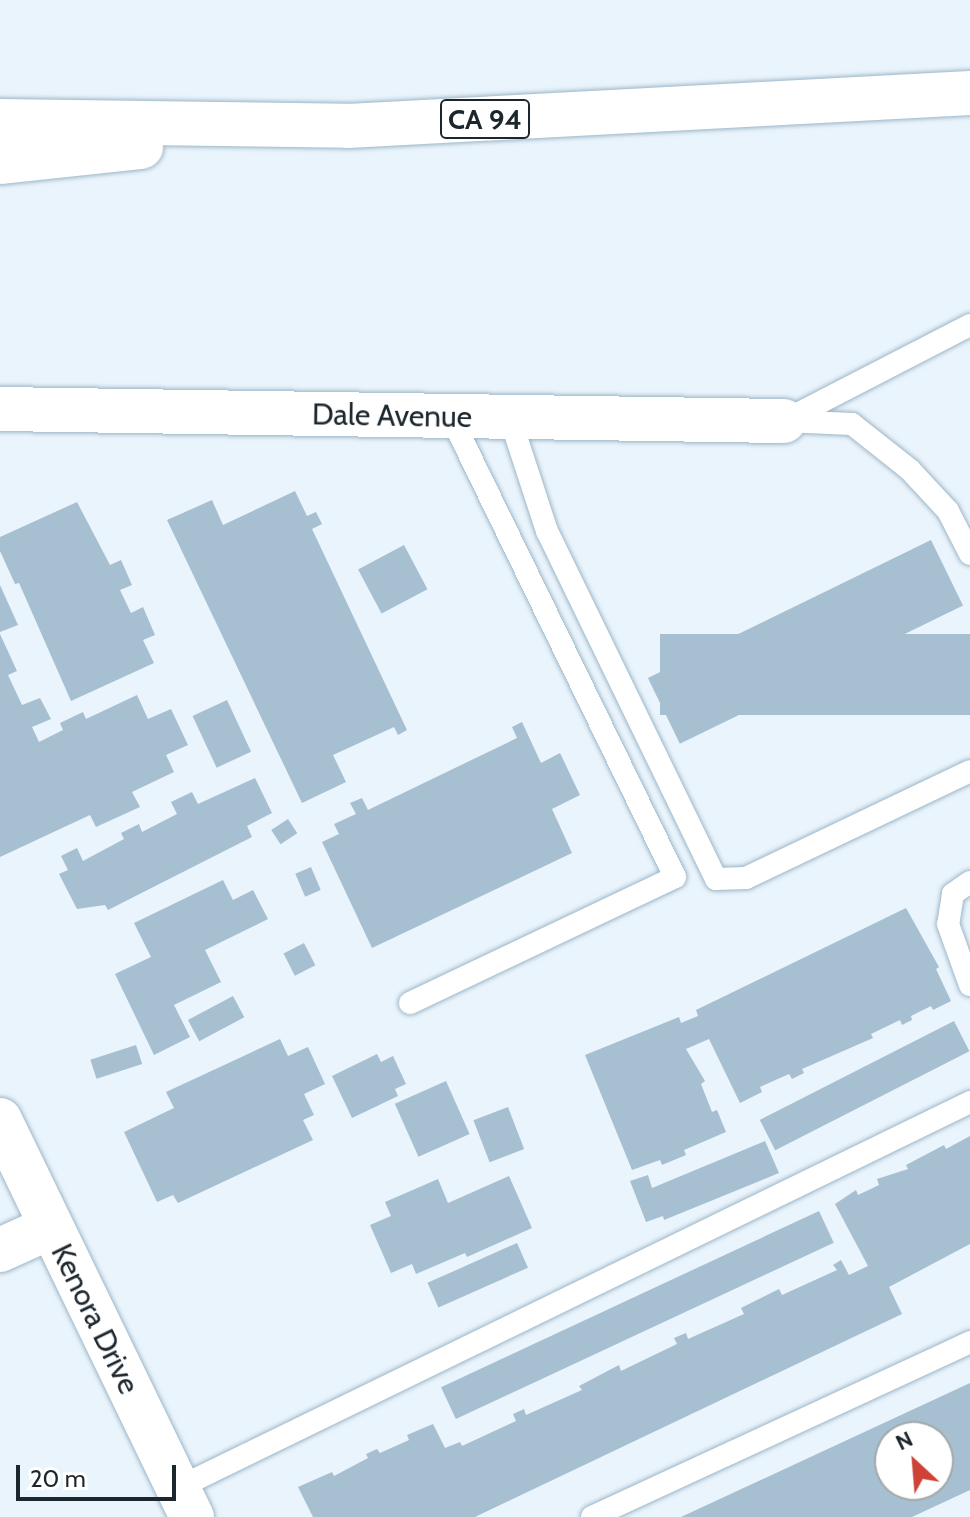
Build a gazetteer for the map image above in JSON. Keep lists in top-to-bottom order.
{
  "streets": {
    "main road": ["CA 94", "Dale Avenue", "Kenora Drive"]
  },
  "scale_bar": "20 m",
  "north": "top left"
}
